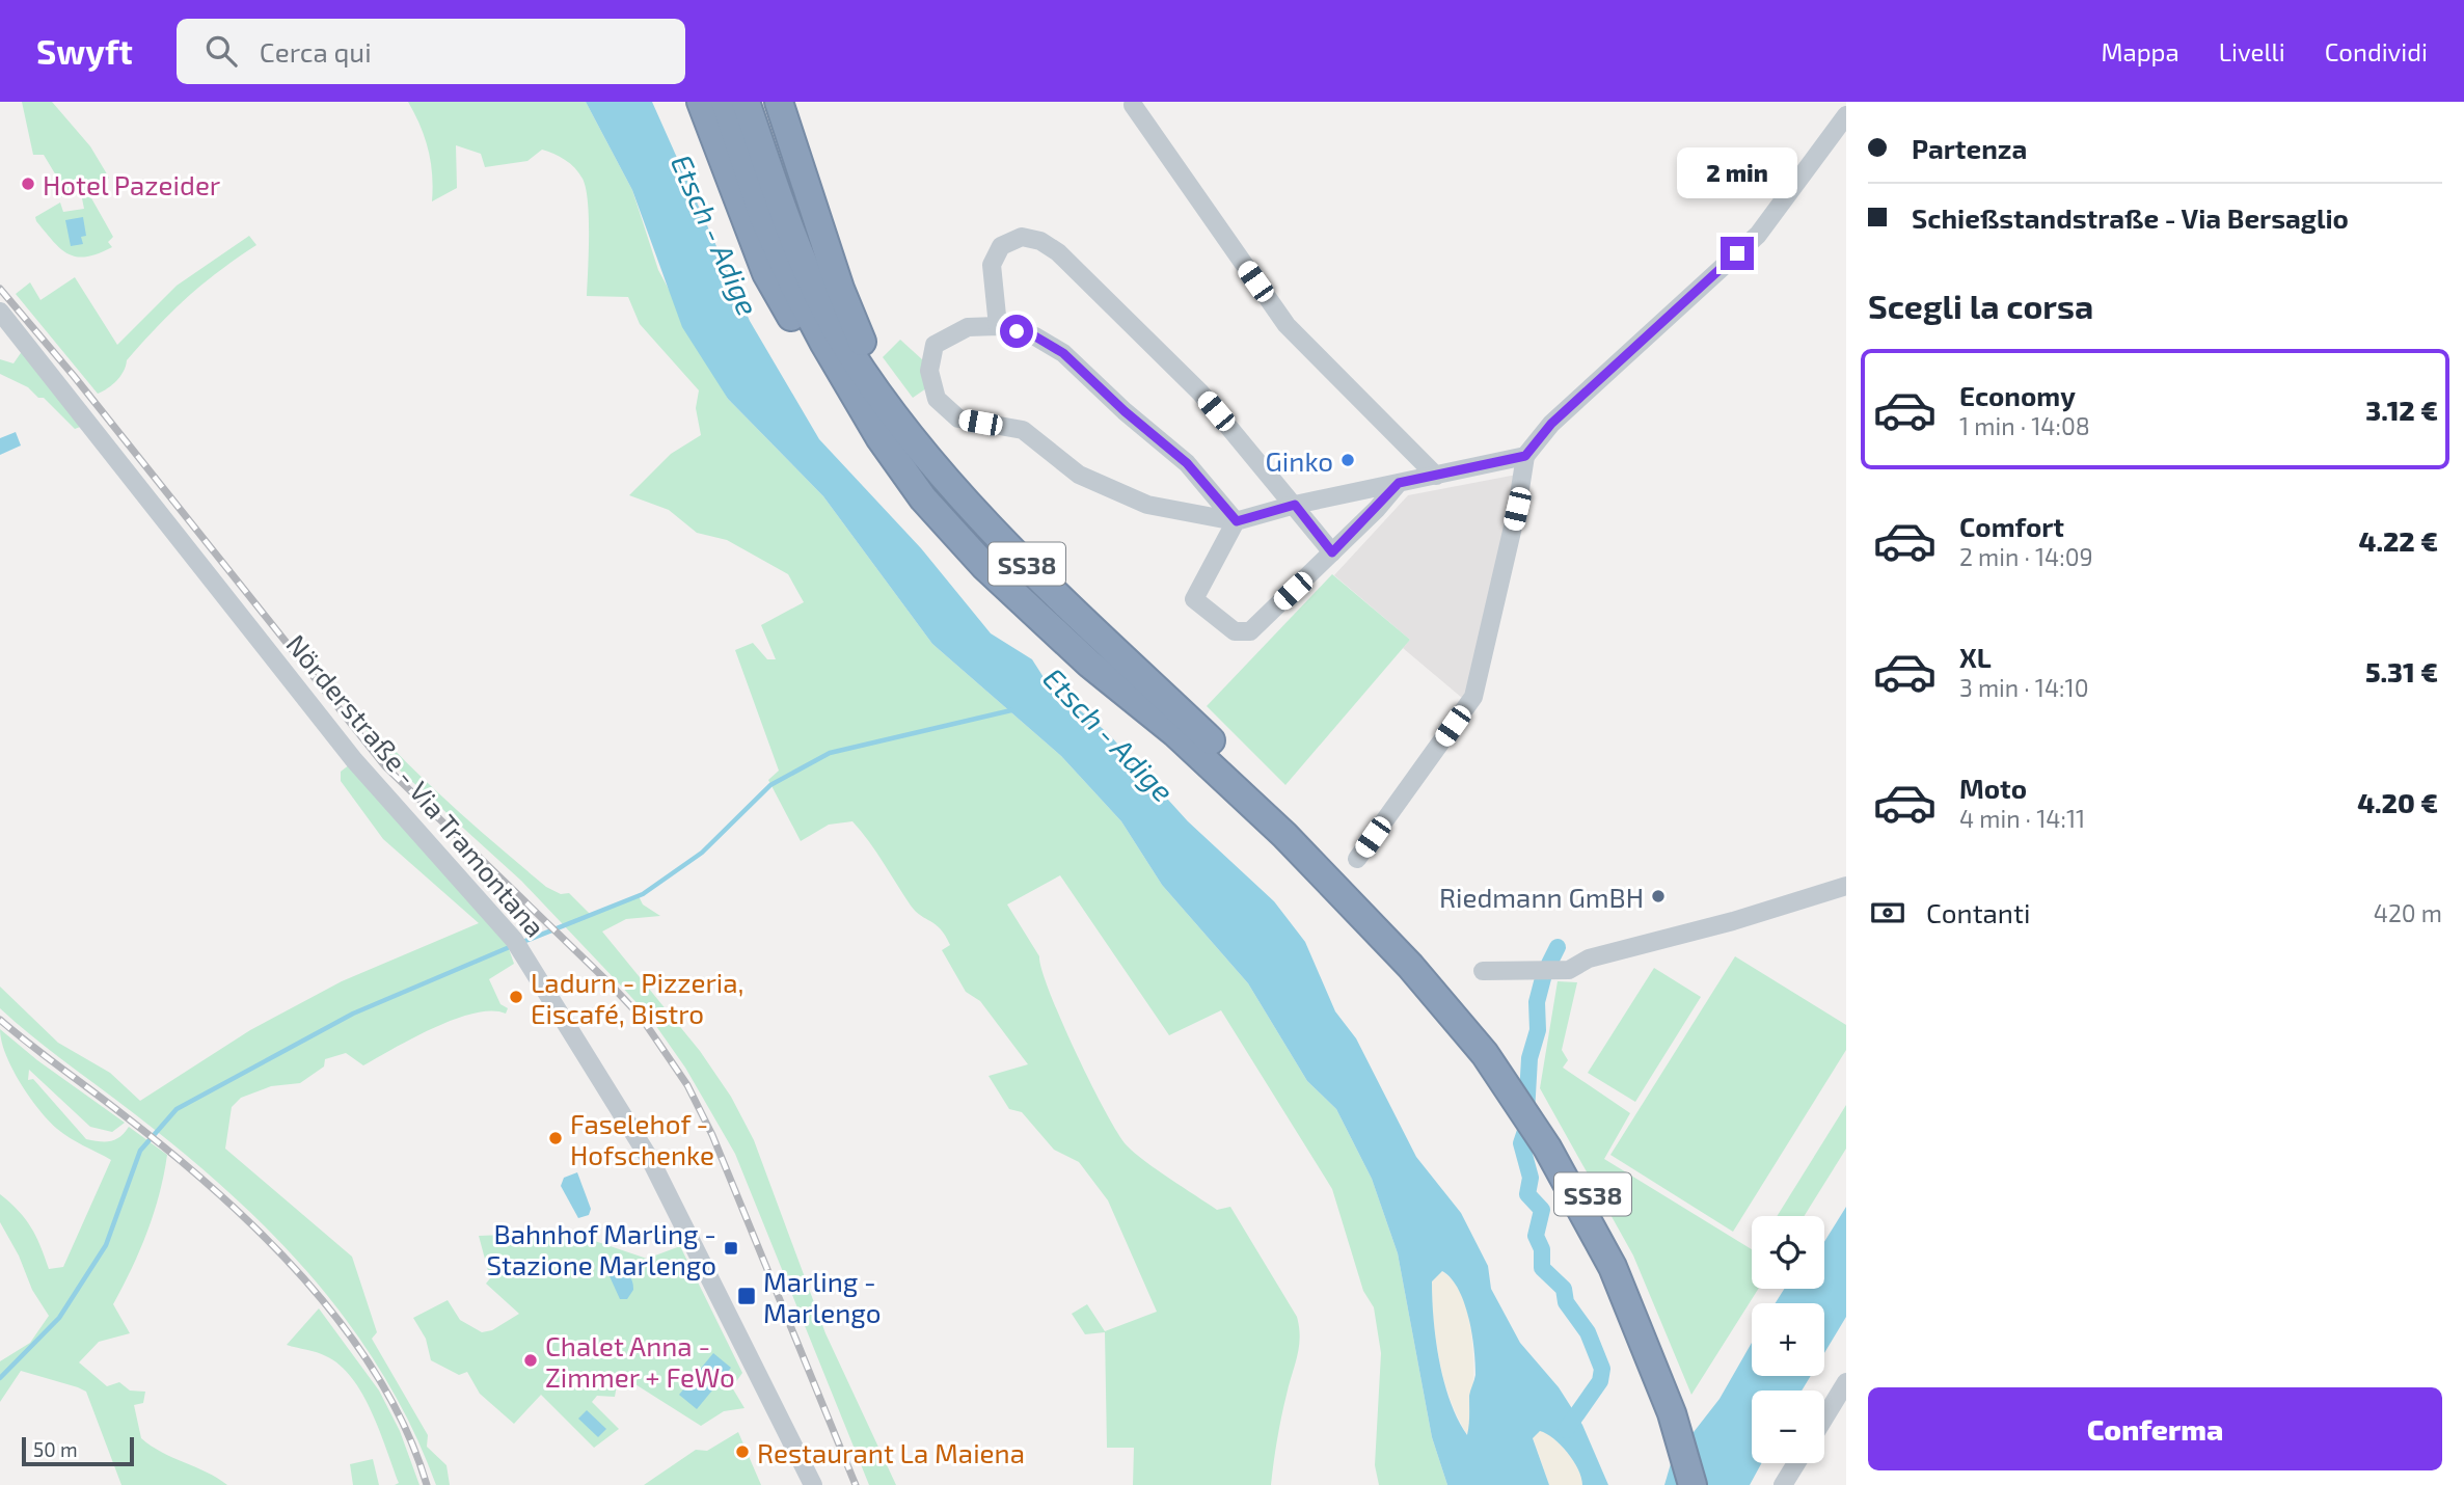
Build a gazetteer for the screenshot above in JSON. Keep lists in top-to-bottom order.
{
  "streets": {
    "highway": ["SS38"],
    "street": ["Nörderstraße - Via Tramontana"]
  },
  "water": ["Etsch - Adige"],
  "places": {
    "other": [
      "Hotel Pazeider",
      "Ginko",
      "Riedmann GmBH",
      "Ladurn - Pizzeria, Eiscafé, Bistro",
      "Faselehof - Hofschenke",
      "Chalet Anna - Zimmer + FeWo",
      "Restaurant La Maiena"
    ],
    "transit": ["Bahnhof Marling - Stazione Marlengo", "Marling - Marlengo"]
  },
  "scale_bar": "50 m",
  "page": {
    "header": "Swyft",
    "search": "Cerca qui",
    "nav": ["Mappa", "Livelli", "Condividi"],
    "banner": ["Partenza", "Schießstandstraße - Via Bersaglio"],
    "bubble": "2 min",
    "heading": "Scegli la corsa",
    "list": [
      {
        "name": "Economy",
        "note": "1 min · 14:08",
        "value": "3.12 €"
      },
      {
        "name": "Comfort",
        "note": "2 min · 14:09",
        "value": "4.22 €"
      },
      {
        "name": "XL",
        "note": "3 min · 14:10",
        "value": "5.31 €"
      },
      {
        "name": "Moto",
        "note": "4 min · 14:11",
        "value": "4.20 €"
      }
    ],
    "pay": ["Contanti", "420 m"],
    "map_buttons": ["+", "−"],
    "buttons": "Conferma",
    "scale": "50 m"
  }
}
